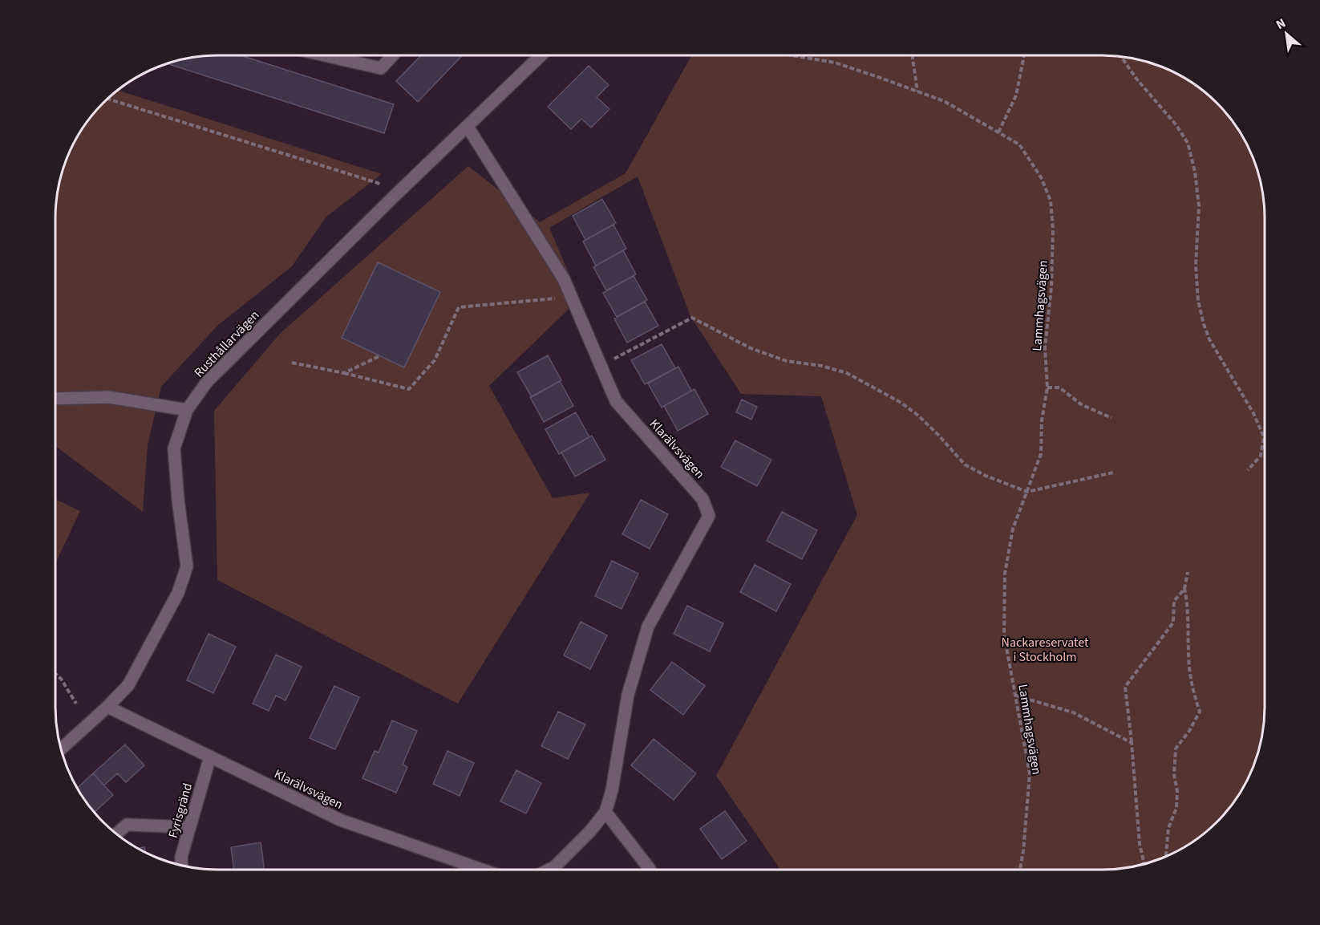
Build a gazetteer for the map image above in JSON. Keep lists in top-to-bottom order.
{
  "streets": {
    "street": ["Rusthållarvägen", "Klarälvsvägen", "Fyrisgränd"],
    "path": ["Lammhagsvägen"]
  },
  "crossings": [
    ["Rusthållarvägen", "Klarälvsvägen"],
    ["Klarälvsvägen", "Fyrisgränd"]
  ],
  "parks": ["Nackareservatet i Stockholm"],
  "north": "top left"
}
